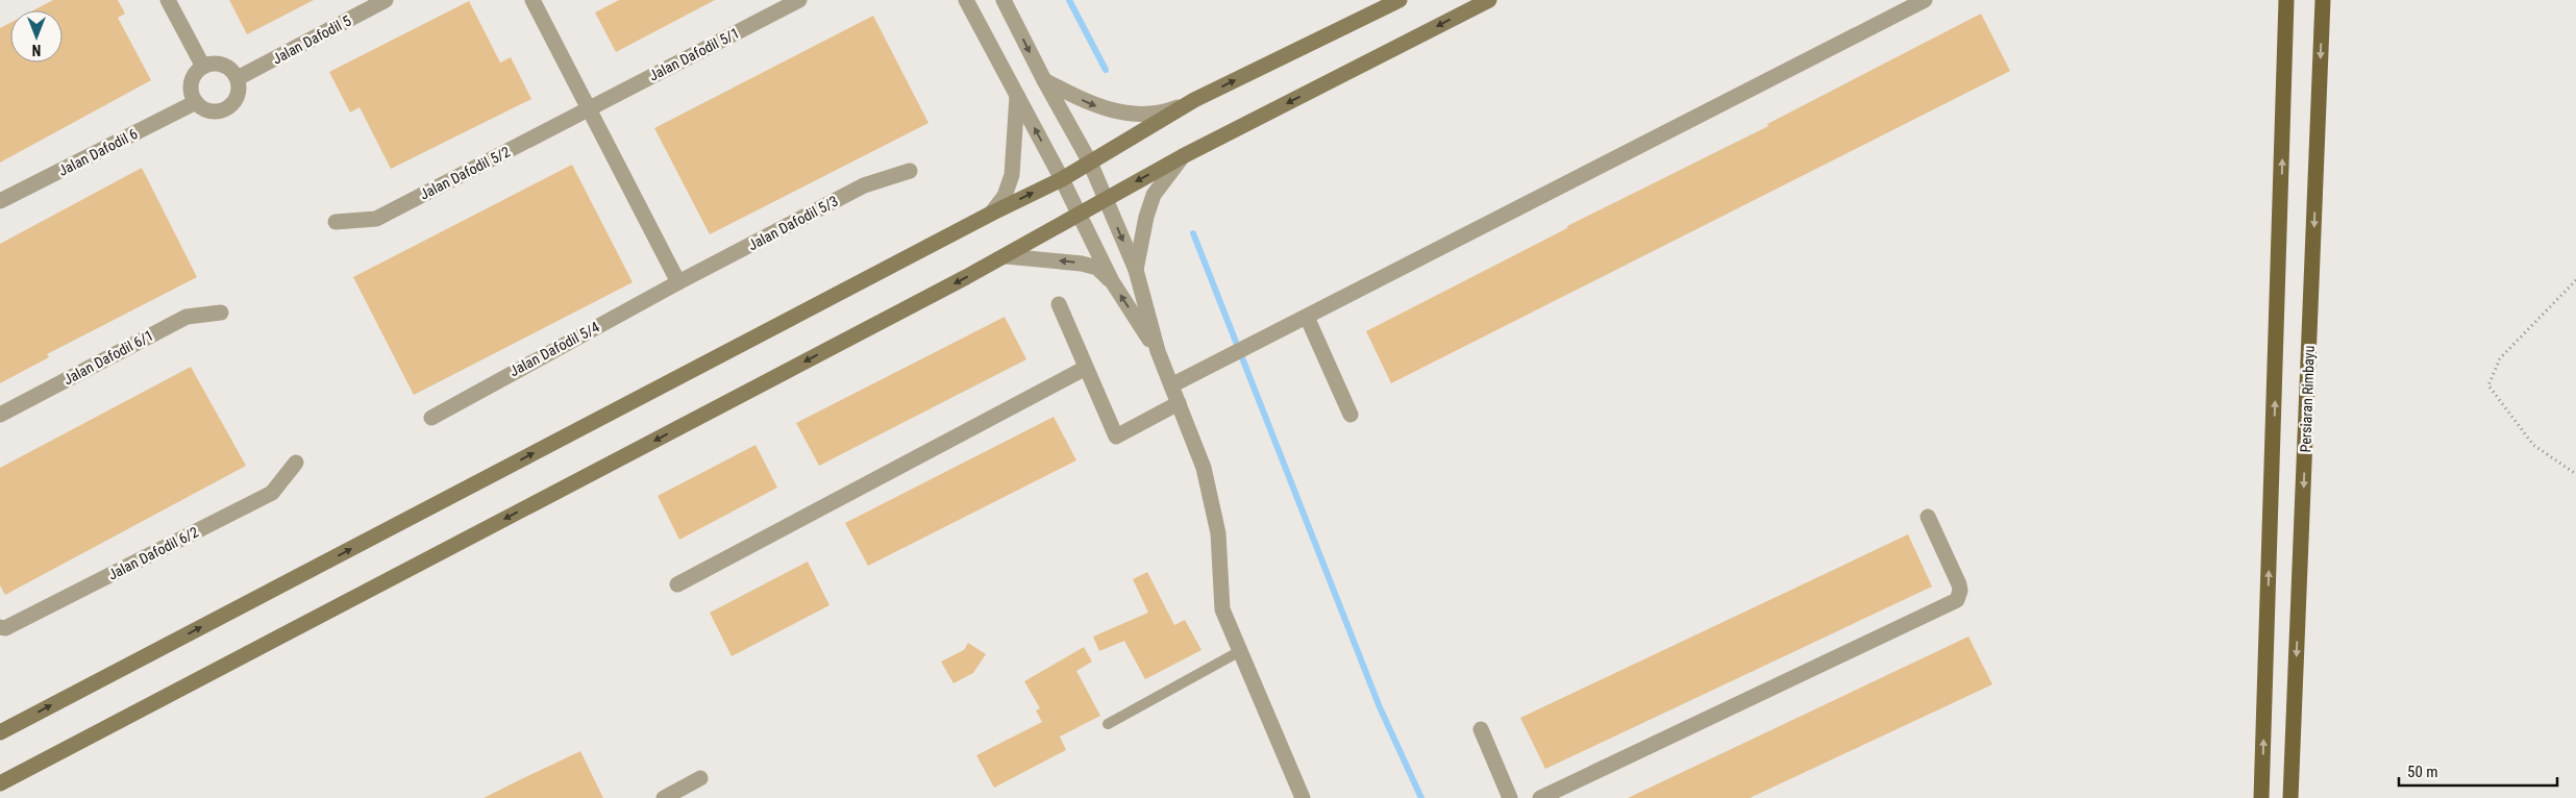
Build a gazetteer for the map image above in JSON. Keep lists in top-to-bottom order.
{
  "streets": {
    "main road": ["Persiaran Rimbayu"],
    "street": [
      "Jalan Dafodil 5",
      "Jalan Dafodil 5/1",
      "Jalan Dafodil 6",
      "Jalan Dafodil 5/2",
      "Jalan Dafodil 5/3",
      "Jalan Dafodil 5/4",
      "Jalan Dafodil 6/1",
      "Jalan Dafodil 6/2"
    ]
  },
  "crossings": [
    ["Jalan Dafodil 5", "Jalan Dafodil 6"],
    ["Jalan Dafodil 5/1", "Jalan Dafodil 5/2"],
    ["Jalan Dafodil 5/3", "Jalan Dafodil 5/4"]
  ],
  "scale_bar": "50 m",
  "north": "bottom"
}
